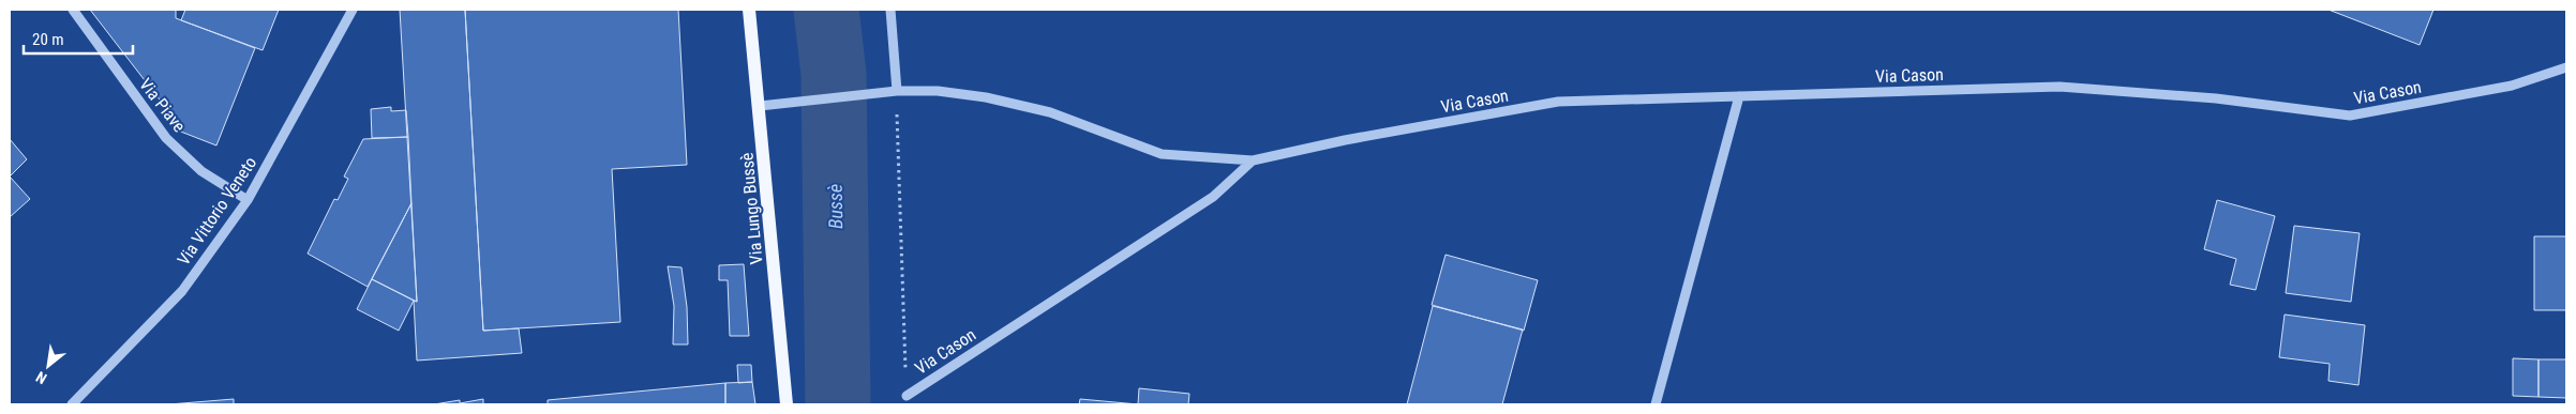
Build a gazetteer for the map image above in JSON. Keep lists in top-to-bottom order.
{
  "streets": {
    "main road": ["Via Lungo Bussè"],
    "street": ["Via Cason", "Via Piave", "Via Vittorio Veneto"]
  },
  "crossings": [
    ["Via Piave", "Via Vittorio Veneto"]
  ],
  "water": ["Bussè"],
  "scale_bar": "20 m",
  "north": "bottom left"
}
